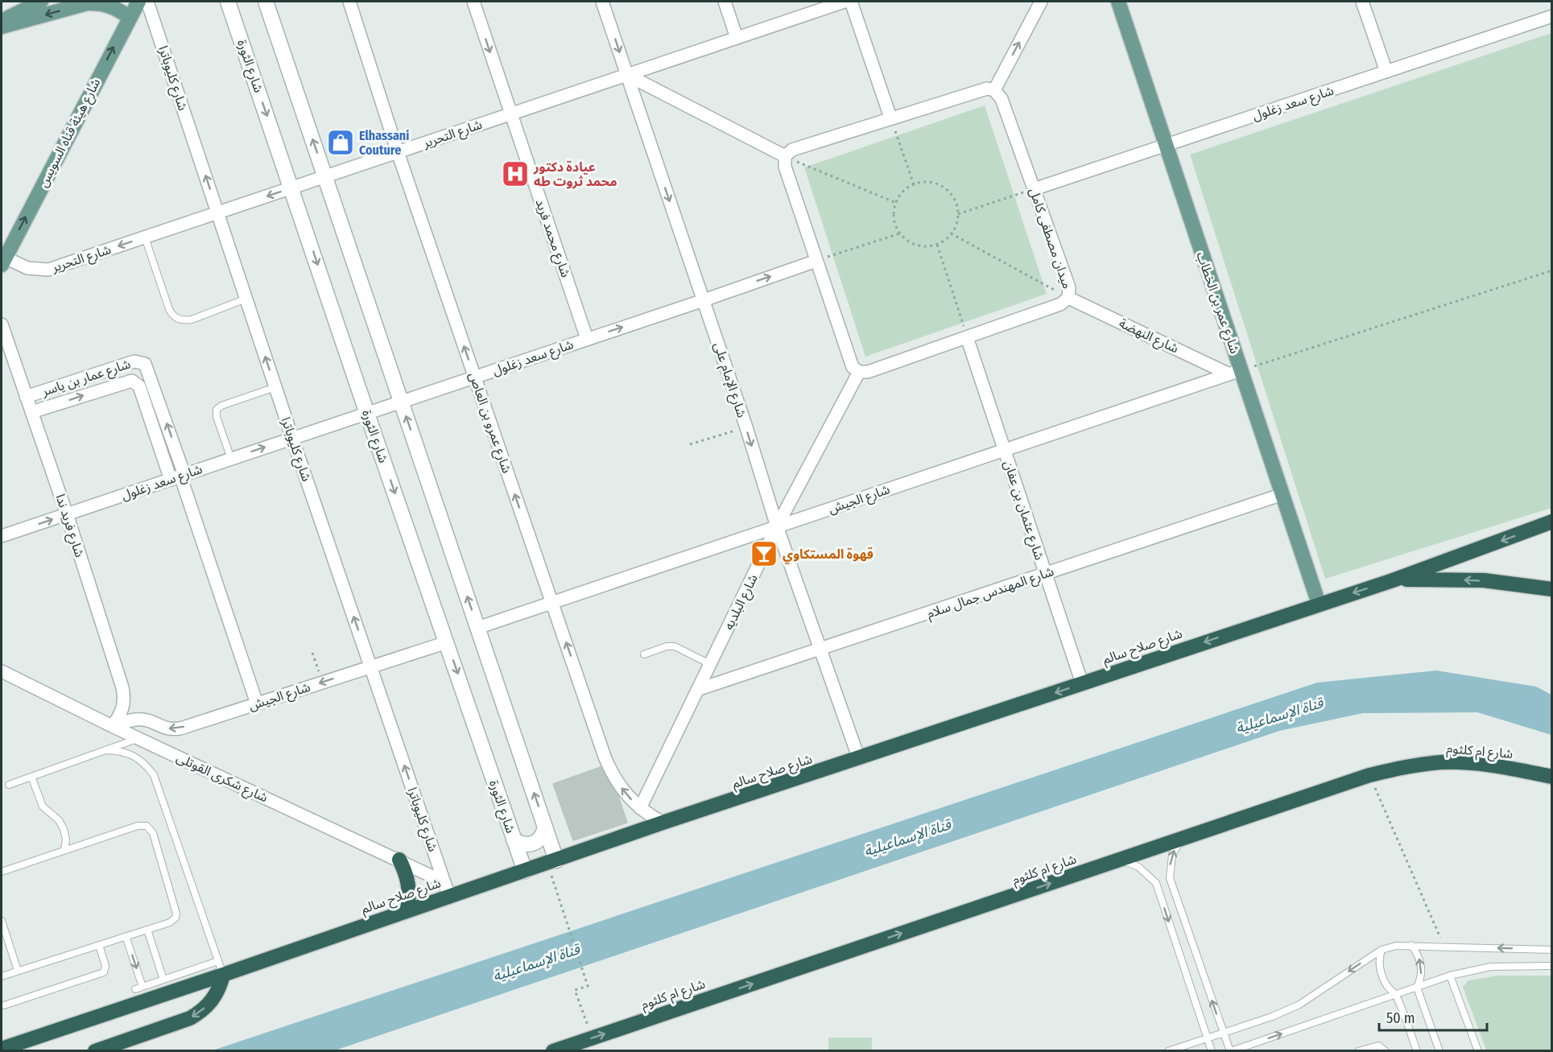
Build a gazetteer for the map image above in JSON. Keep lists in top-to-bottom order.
{
  "streets": {
    "highway": ["شارع صلاح سالم", "شارع ام كلثوم"],
    "main road": ["شارع هيئة قناه السويس", "شارع عمر بن الخطاب"],
    "street": [
      "شارع الثورة",
      "شارع كليوباترا",
      "شارع سعد زغلول",
      "شارع التحرير",
      "شارع محمد فريد",
      "ميدان مصطفى كامل",
      "شارع النهضة",
      "شارع عمار بن ياسر",
      "شارع الإمام على",
      "شارع عمرو بن العاص",
      "شارع الجيش",
      "شارع عثمان بن عفان",
      "شارع فريد ندا",
      "شارع المهندس جمال سلام",
      "شارع البلديه",
      "شارع شكرى القوتلى"
    ]
  },
  "crossings": [
    ["شارع الثورة", "شارع سعد زغلول"],
    ["شارع الثورة", "شارع التحرير"],
    ["شارع الثورة", "شارع الجيش"],
    ["شارع الثورة", "شارع صلاح سالم"],
    ["شارع كليوباترا", "شارع سعد زغلول"],
    ["شارع كليوباترا", "شارع التحرير"],
    ["شارع كليوباترا", "شارع الجيش"],
    ["شارع كليوباترا", "شارع صلاح سالم"],
    ["شارع كليوباترا", "شارع شكرى القوتلى"],
    ["شارع سعد زغلول", "شارع محمد فريد"],
    ["شارع سعد زغلول", "ميدان مصطفى كامل"],
    ["شارع سعد زغلول", "شارع عمر بن الخطاب"],
    ["شارع سعد زغلول", "شارع عمار بن ياسر"],
    ["شارع سعد زغلول", "شارع الإمام على"],
    ["شارع سعد زغلول", "شارع عمرو بن العاص"],
    ["شارع سعد زغلول", "شارع فريد ندا"],
    ["شارع هيئة قناه السويس", "شارع التحرير"],
    ["شارع التحرير", "شارع محمد فريد"],
    ["شارع التحرير", "شارع الإمام على"],
    ["شارع التحرير", "شارع عمرو بن العاص"],
    ["ميدان مصطفى كامل", "شارع النهضة"],
    ["ميدان مصطفى كامل", "شارع عثمان بن عفان"],
    ["ميدان مصطفى كامل", "شارع البلديه"],
    ["شارع عمر بن الخطاب", "شارع النهضة"],
    ["شارع عمر بن الخطاب", "شارع الجيش"],
    ["شارع عمر بن الخطاب", "شارع المهندس جمال سلام"],
    ["شارع عمر بن الخطاب", "شارع صلاح سالم"],
    ["شارع النهضة", "شارع الجيش"],
    ["شارع عمار بن ياسر", "شارع الجيش"],
    ["شارع عمار بن ياسر", "شارع فريد ندا"],
    ["شارع الإمام على", "شارع الجيش"],
    ["شارع الإمام على", "شارع المهندس جمال سلام"],
    ["شارع الإمام على", "شارع البلديه"],
    ["شارع الإمام على", "شارع صلاح سالم"],
    ["شارع عمرو بن العاص", "شارع الجيش"],
    ["شارع عمرو بن العاص", "شارع البلديه"],
    ["شارع عمرو بن العاص", "شارع صلاح سالم"],
    ["شارع الجيش", "شارع عثمان بن عفان"],
    ["شارع الجيش", "شارع فريد ندا"],
    ["شارع الجيش", "شارع البلديه"],
    ["شارع الجيش", "شارع شكرى القوتلى"],
    ["شارع عثمان بن عفان", "شارع المهندس جمال سلام"],
    ["شارع عثمان بن عفان", "شارع صلاح سالم"],
    ["شارع فريد ندا", "شارع شكرى القوتلى"],
    ["شارع المهندس جمال سلام", "شارع البلديه"]
  ],
  "one_way": [
    "شارع كليوباترا",
    "شارع هيئة قناه السويس",
    "شارع الإمام على",
    "شارع صلاح سالم",
    "شارع ام كلثوم"
  ],
  "water": ["قناة الإسماعيلية"],
  "places": {
    "shop": ["Elhassani Couture"],
    "hospital": ["عيادة دكتور محمد ثروت طه"],
    "bar": ["قهوة المستكاوي"]
  },
  "scale_bar": "50 m"
}
